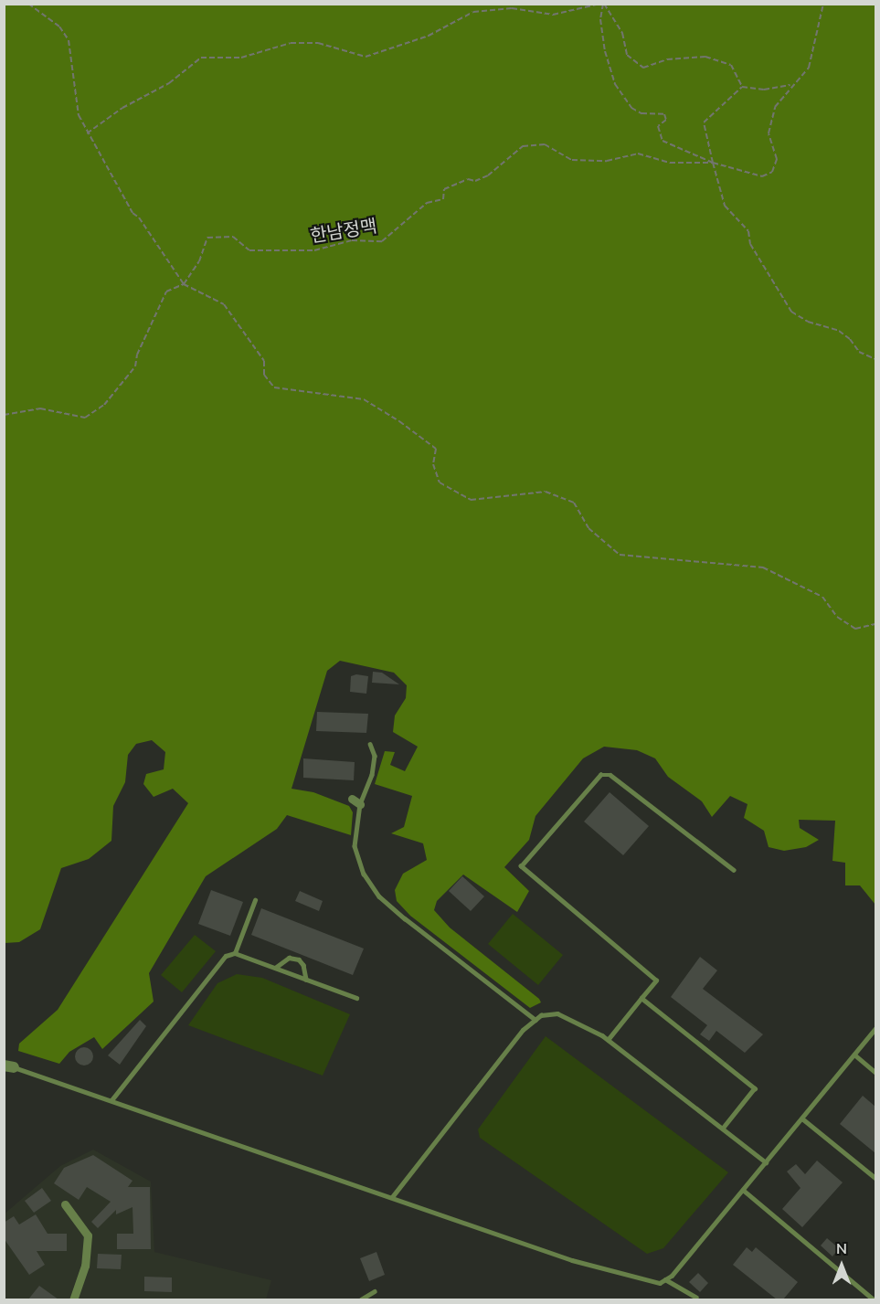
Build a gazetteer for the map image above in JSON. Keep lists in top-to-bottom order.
{
  "streets": {
    "path": ["한남정맥"]
  },
  "north": "top"
}
